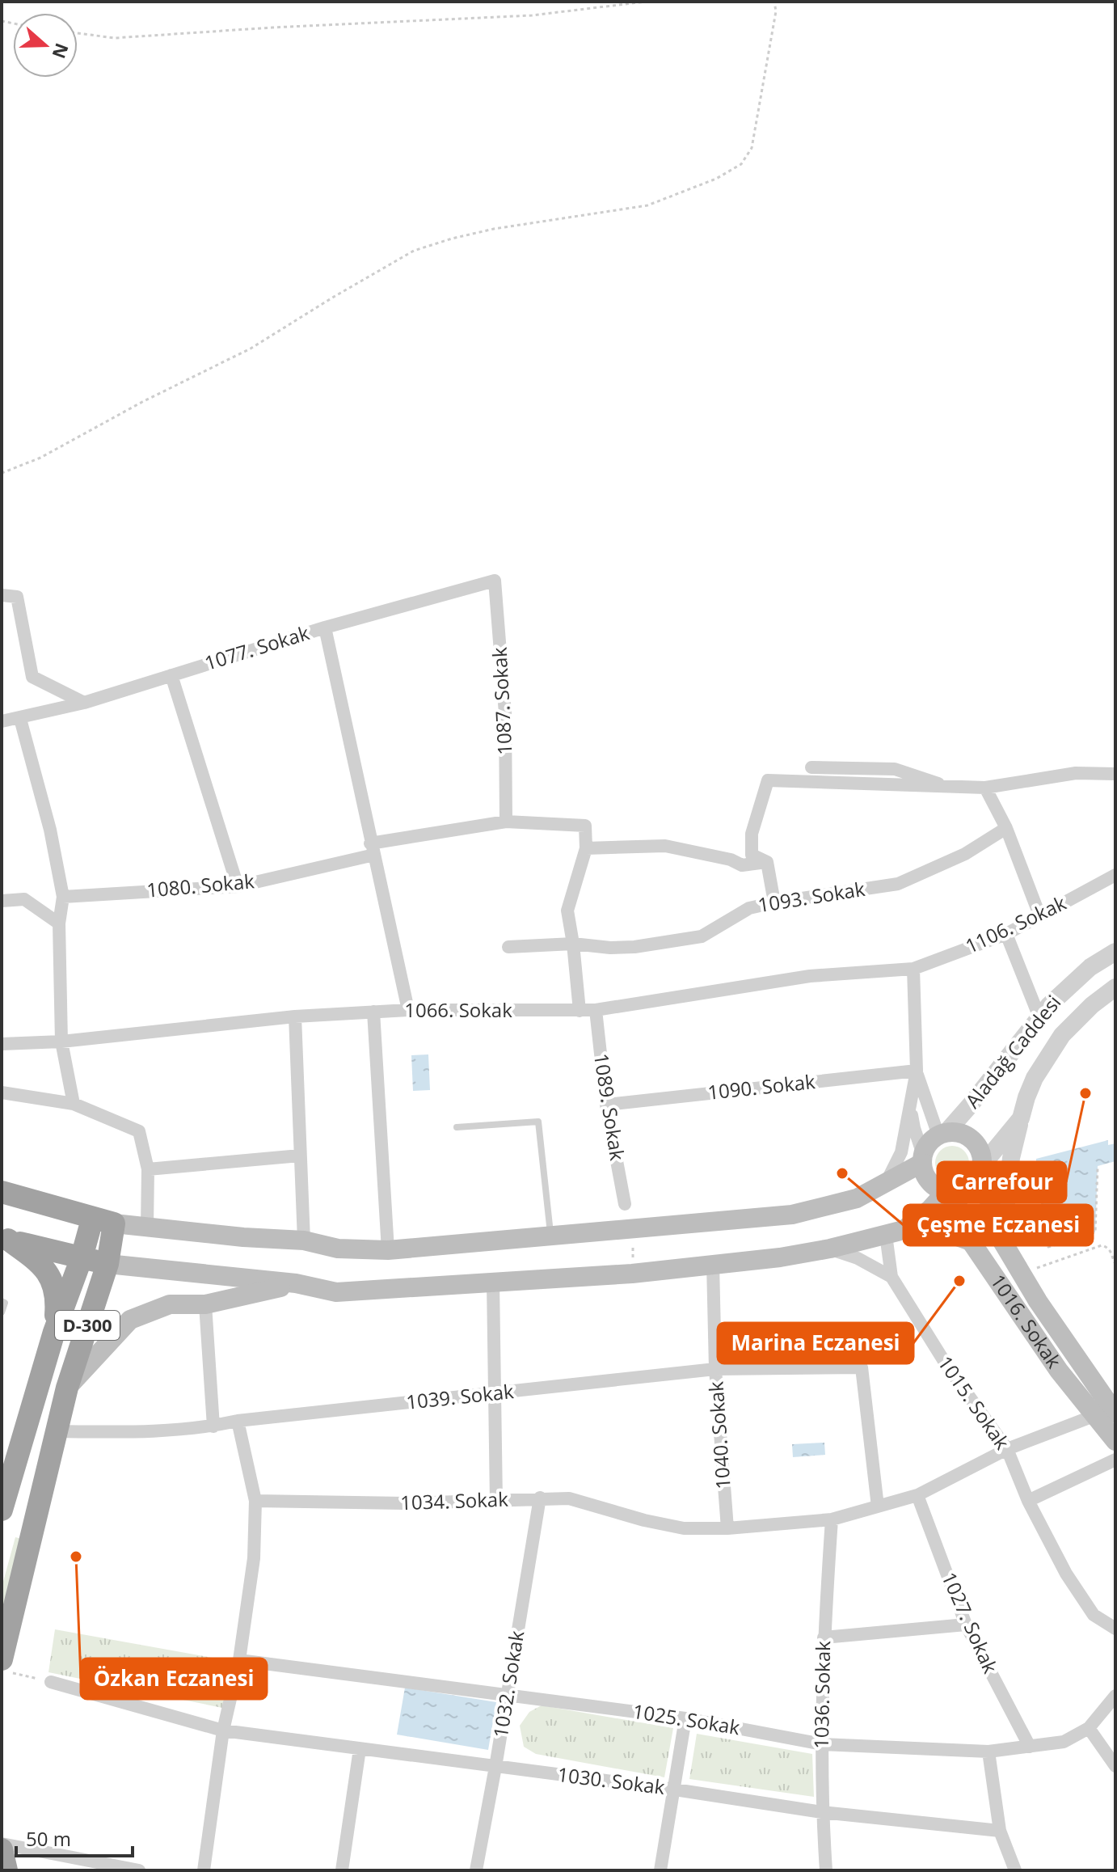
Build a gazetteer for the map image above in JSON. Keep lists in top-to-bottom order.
{
  "streets": {
    "highway": ["D-300"],
    "main road": ["1016. Sokak"],
    "street": [
      "1077. Sokak",
      "1087. Sokak",
      "1080. Sokak",
      "1093. Sokak",
      "1106. Sokak",
      "1066. Sokak",
      "Aladağ Caddesi",
      "1090. Sokak",
      "1089. Sokak",
      "1039. Sokak",
      "1015. Sokak",
      "1040. Sokak",
      "1034. Sokak",
      "1027. Sokak",
      "1032. Sokak",
      "1036. Sokak",
      "1025. Sokak",
      "1030. Sokak"
    ]
  },
  "crossings": [
    ["1077. Sokak", "1087. Sokak"],
    ["1087. Sokak", "1080. Sokak"],
    ["1106. Sokak", "1066. Sokak"],
    ["1066. Sokak", "1089. Sokak"],
    ["Aladağ Caddesi", "1016. Sokak"],
    ["1090. Sokak", "1089. Sokak"],
    ["1016. Sokak", "1034. Sokak"],
    ["1039. Sokak", "1040. Sokak"],
    ["1039. Sokak", "1034. Sokak"],
    ["1015. Sokak", "1034. Sokak"],
    ["1040. Sokak", "1034. Sokak"],
    ["1034. Sokak", "1027. Sokak"],
    ["1034. Sokak", "1032. Sokak"],
    ["1034. Sokak", "1036. Sokak"],
    ["1027. Sokak", "1025. Sokak"],
    ["1032. Sokak", "1025. Sokak"],
    ["1032. Sokak", "1030. Sokak"],
    ["1036. Sokak", "1025. Sokak"],
    ["1036. Sokak", "1030. Sokak"]
  ],
  "places": [
    "Carrefour",
    "Çeşme Eczanesi",
    "Marina Eczanesi",
    "Özkan Eczanesi"
  ],
  "scale_bar": "50 m",
  "north": "right"
}
